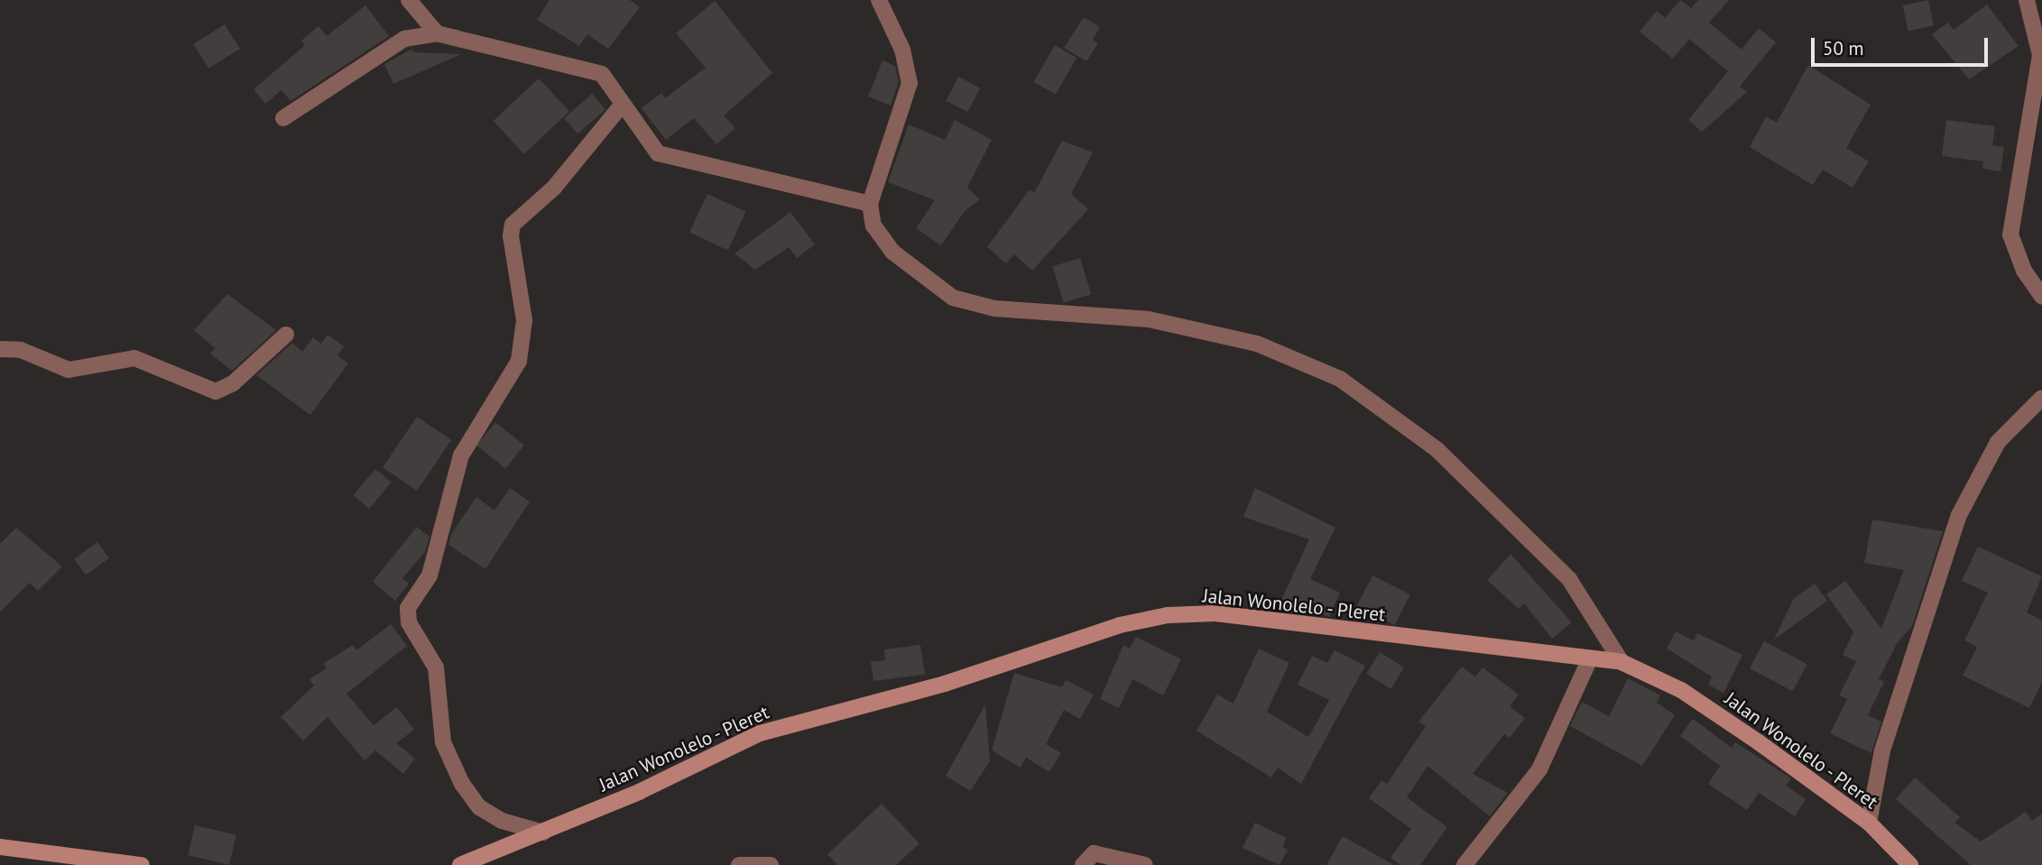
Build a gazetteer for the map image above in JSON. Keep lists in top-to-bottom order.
{
  "streets": {
    "main road": ["Jalan Wonolelo - Pleret"]
  },
  "scale_bar": "50 m"
}
